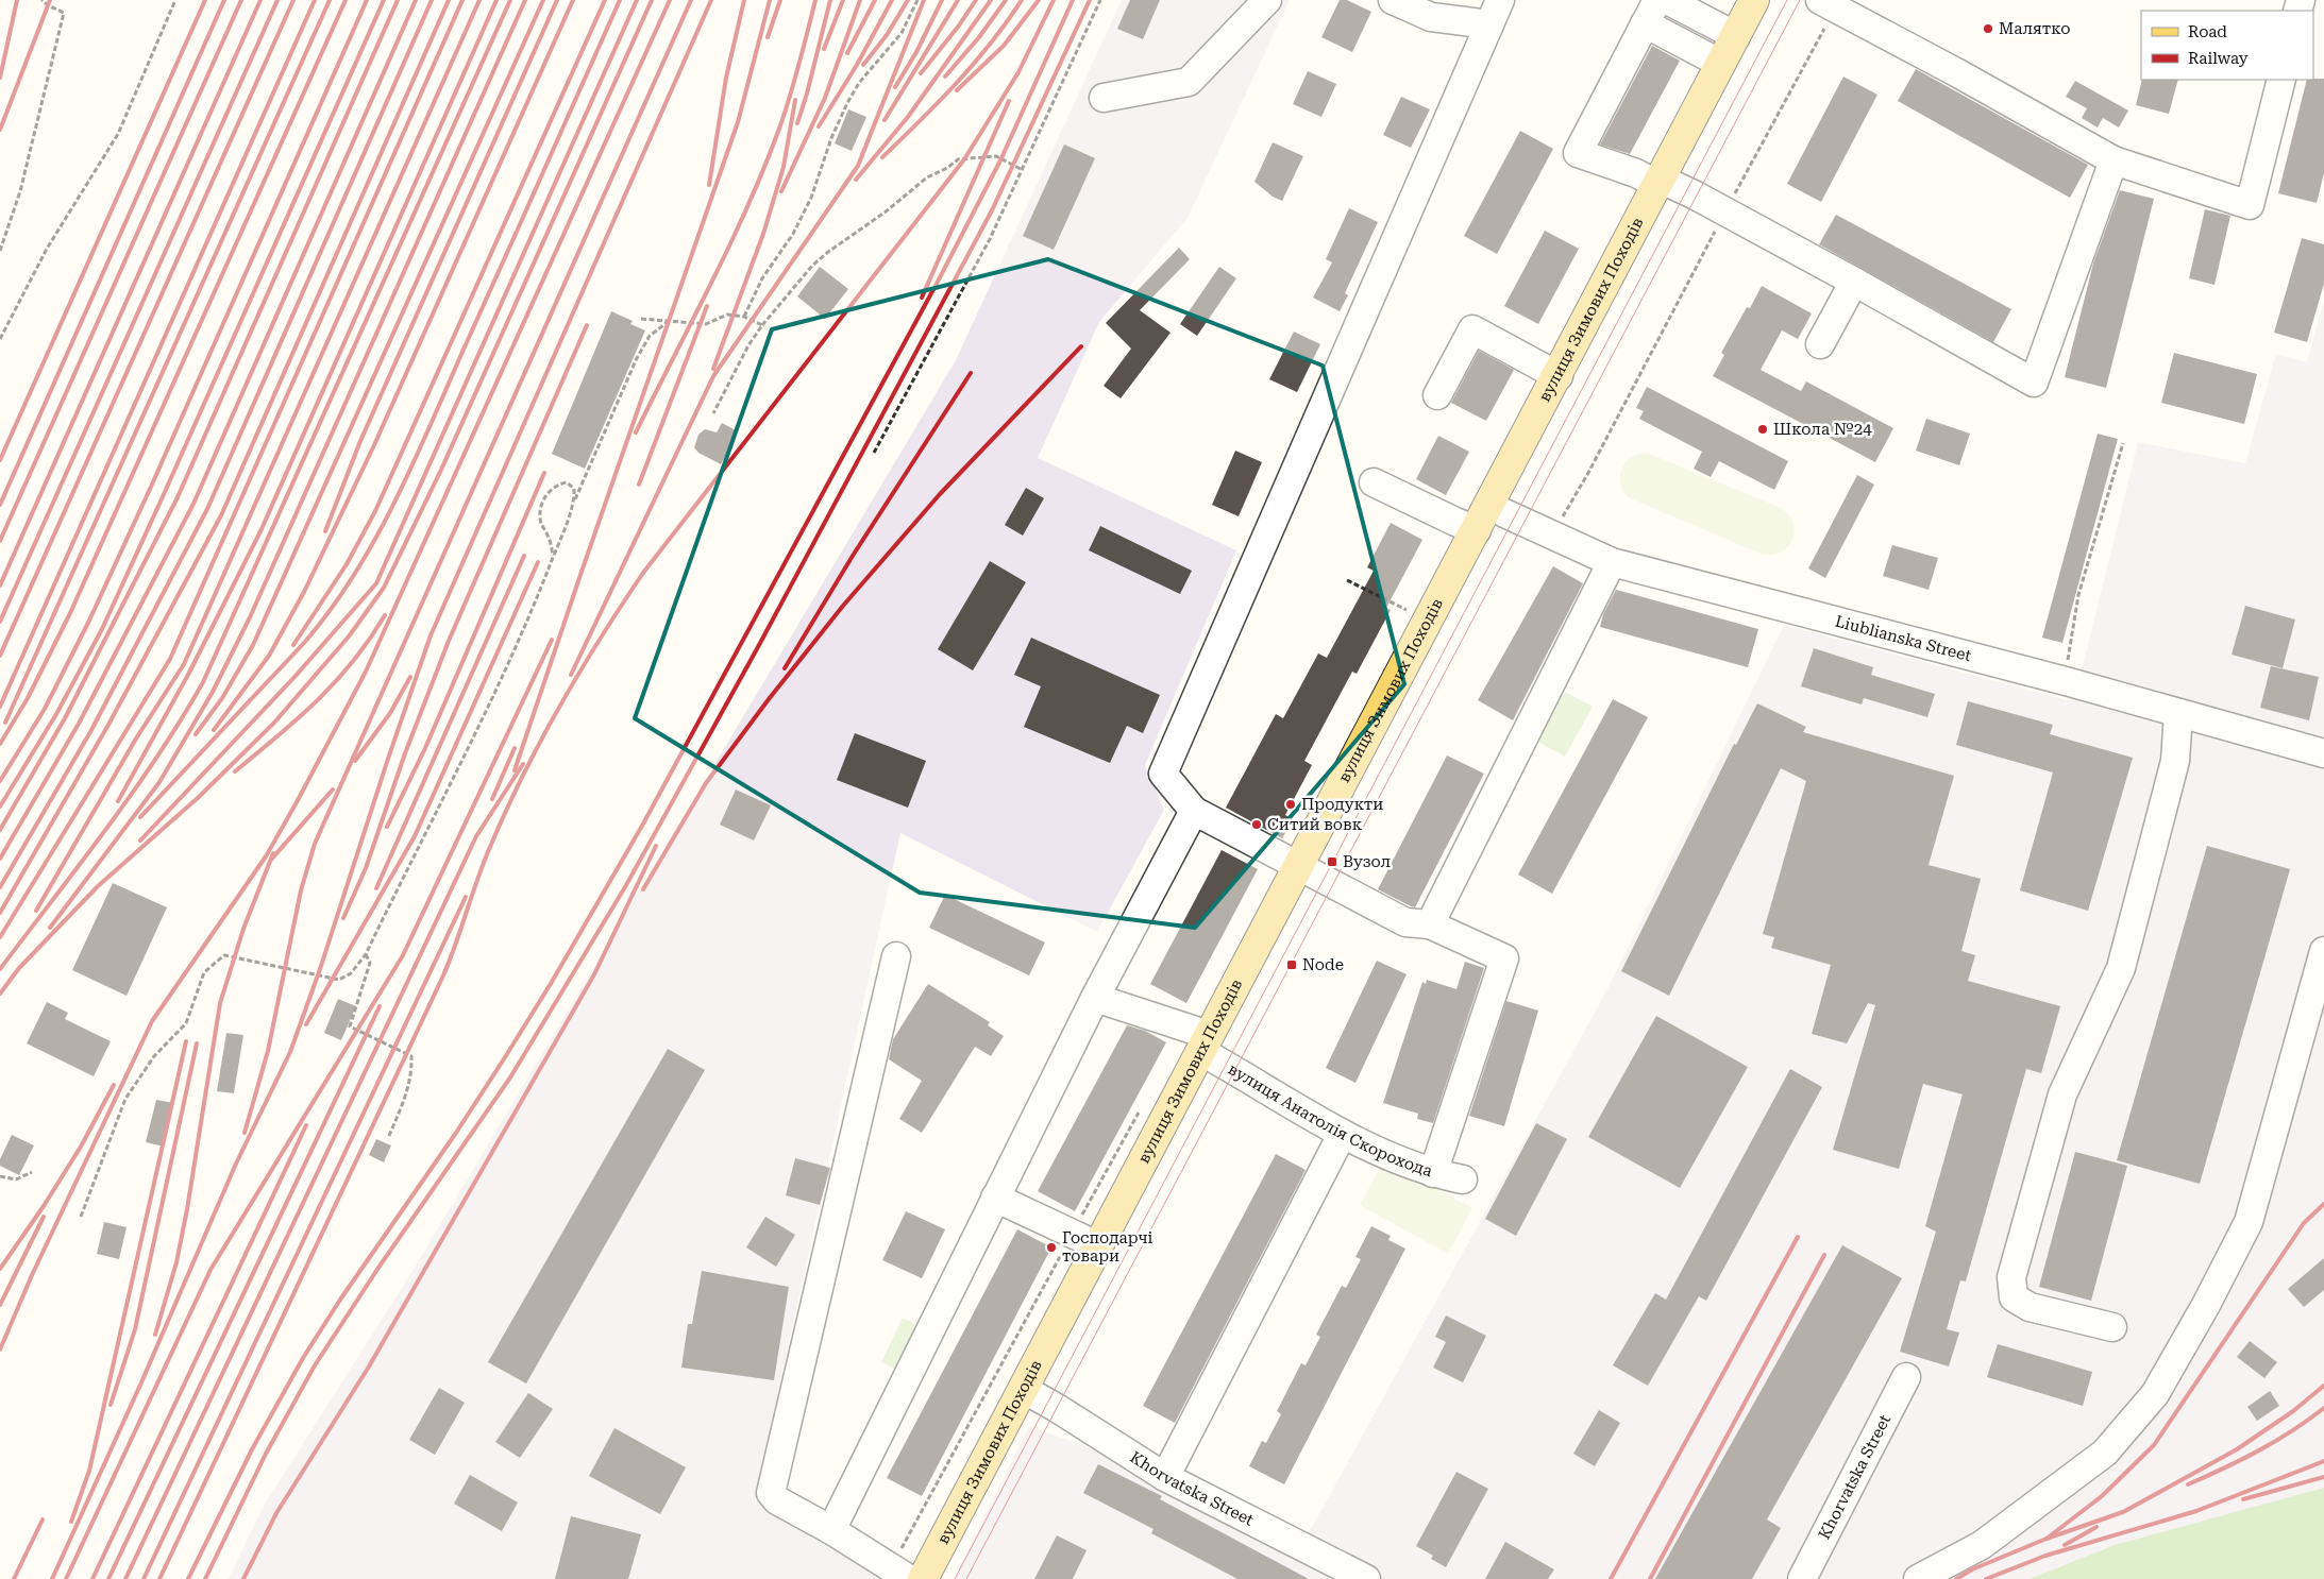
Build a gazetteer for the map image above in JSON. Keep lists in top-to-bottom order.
{
  "streets": {
    "main road": ["вулиця Зимових Походів"],
    "street": ["Liublianska Street", "вулиця Анатолія Скорохода", "Khorvatska Street"]
  },
  "crossings": [
    ["вулиця Зимових Походів", "Liublianska Street"],
    ["вулиця Зимових Походів", "вулиця Анатолія Скорохода"],
    ["вулиця Зимових Походів", "Khorvatska Street"]
  ],
  "places": {
    "other": [
      "Малятко",
      "Школа №24",
      "Продукти",
      "Ситий вовк",
      "Господарчі товари"
    ],
    "transit": ["Вузол", "Node"]
  },
  "legend": ["Road", "Railway"]
}
